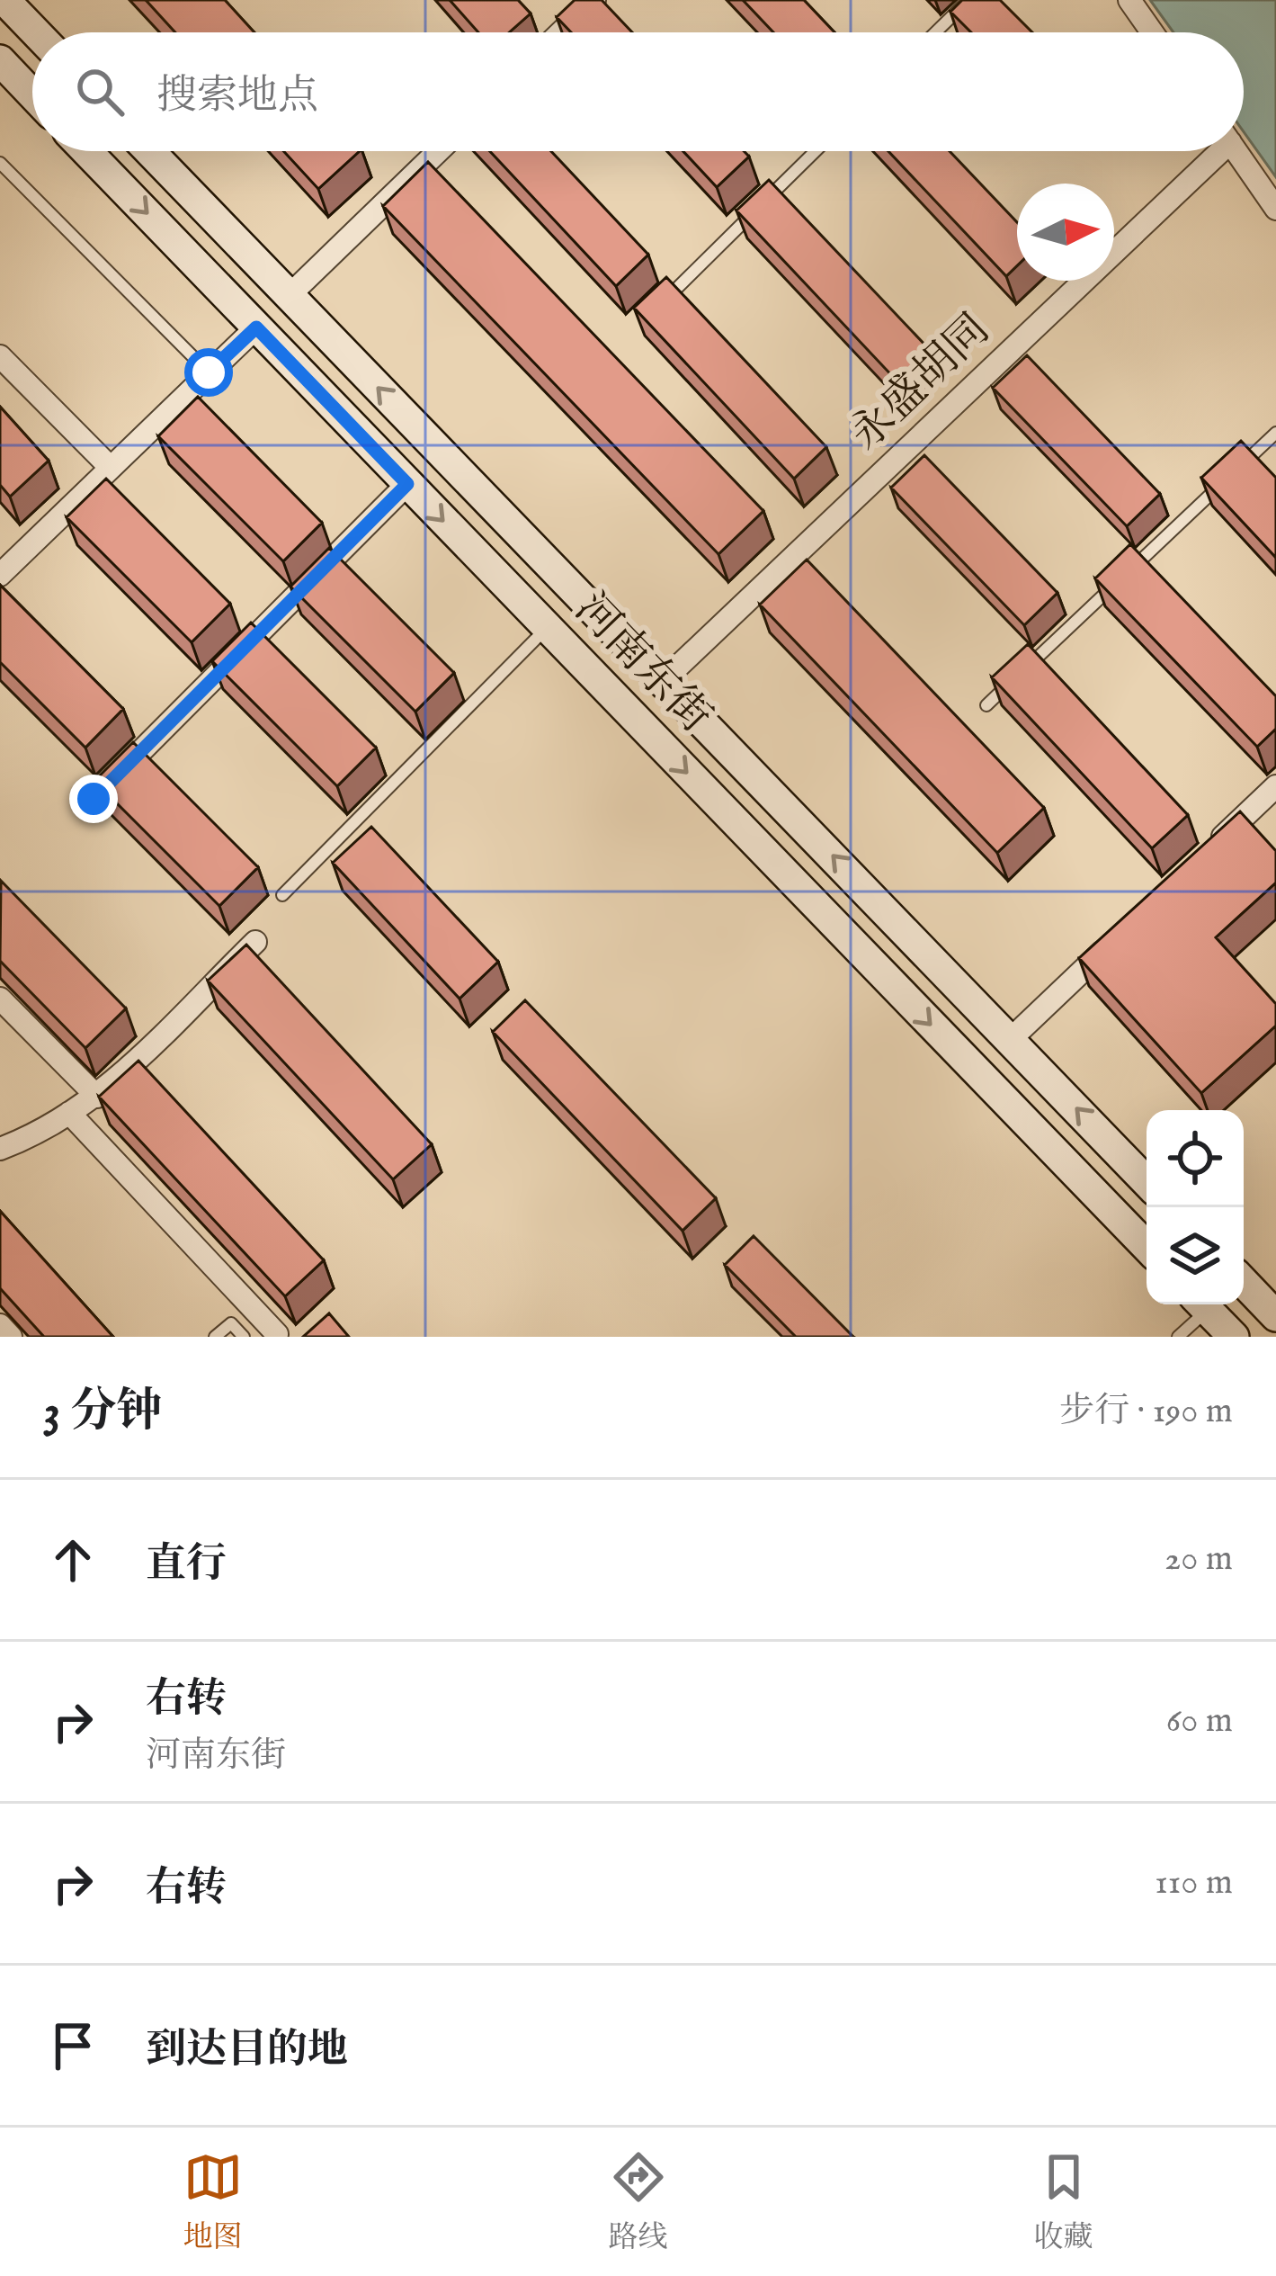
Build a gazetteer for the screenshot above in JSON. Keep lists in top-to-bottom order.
{
  "streets": {
    "main road": ["河南东街"],
    "street": ["永盛胡同"]
  },
  "crossings": [
    ["永盛胡同", "河南东街"]
  ],
  "north": "right",
  "page": {
    "search": "搜索地点",
    "heading": ["3 分钟", "步行 · 190 m"],
    "list": [
      ["直行", "20 m"],
      ["右转", "河南东街", "60 m"],
      ["右转", "110 m"],
      "到达目的地"
    ],
    "nav": ["地图", "路线", "收藏"]
  }
}
